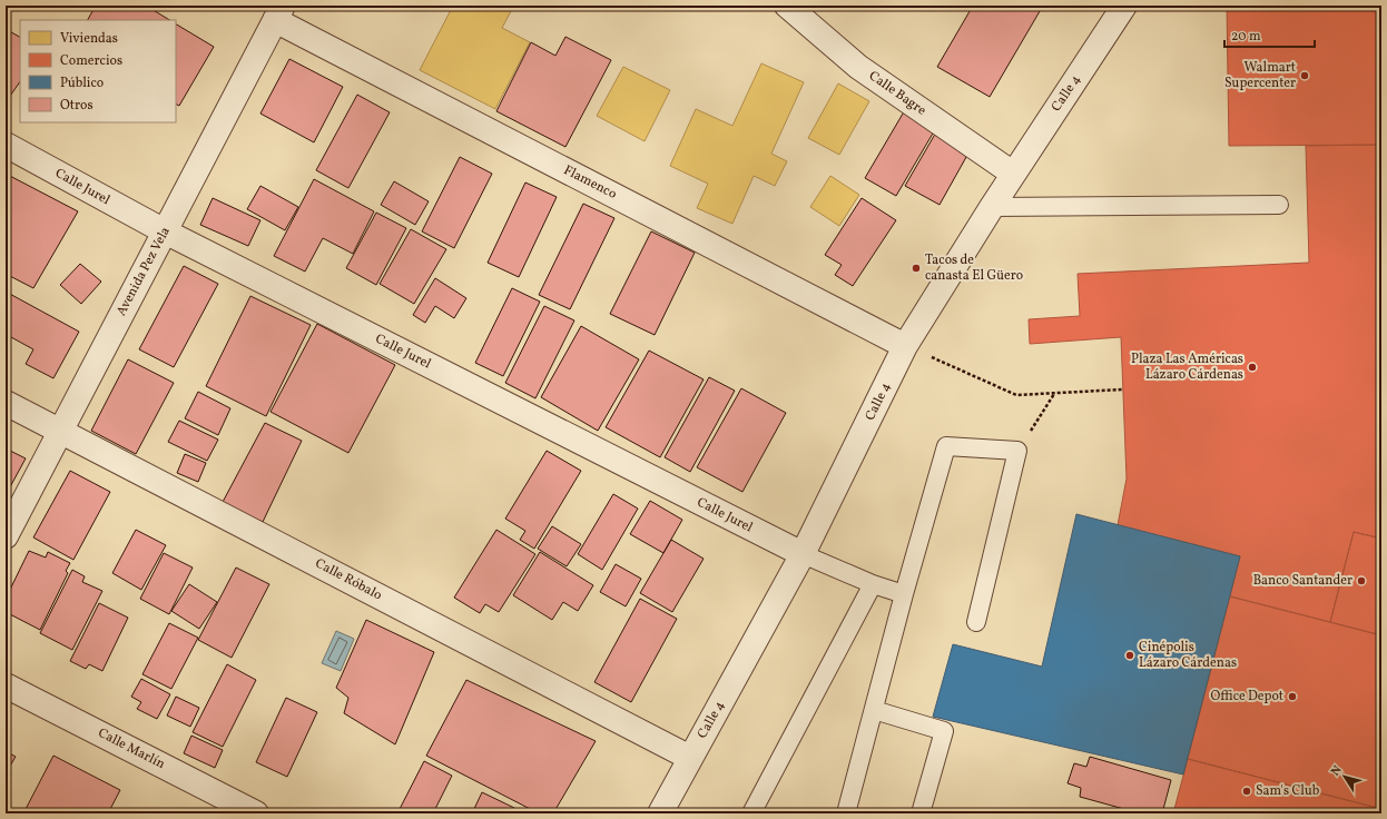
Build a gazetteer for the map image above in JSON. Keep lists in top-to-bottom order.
{
  "streets": {
    "street": [
      "Calle Bagre",
      "Calle 4",
      "Flamenco",
      "Calle Jurel",
      "Avenida Pez Vela",
      "Calle Róbalo",
      "Calle Marlín"
    ]
  },
  "crossings": [
    ["Calle Bagre", "Calle 4"],
    ["Calle 4", "Flamenco"],
    ["Calle 4", "Calle Jurel"],
    ["Calle 4", "Calle Róbalo"],
    ["Flamenco", "Avenida Pez Vela"],
    ["Calle Jurel", "Avenida Pez Vela"],
    ["Avenida Pez Vela", "Calle Róbalo"]
  ],
  "places": [
    "Walmart Supercenter",
    "Tacos de canasta El Güero",
    "Plaza Las Américas Lázaro Cárdenas",
    "Banco Santander",
    "Cinépolis Lázaro Cárdenas",
    "Office Depot",
    "Sam's Club"
  ],
  "legend": [
    "Viviendas",
    "Comercios",
    "Público",
    "Otros"
  ],
  "scale_bar": "20 m",
  "north": "top left"
}
